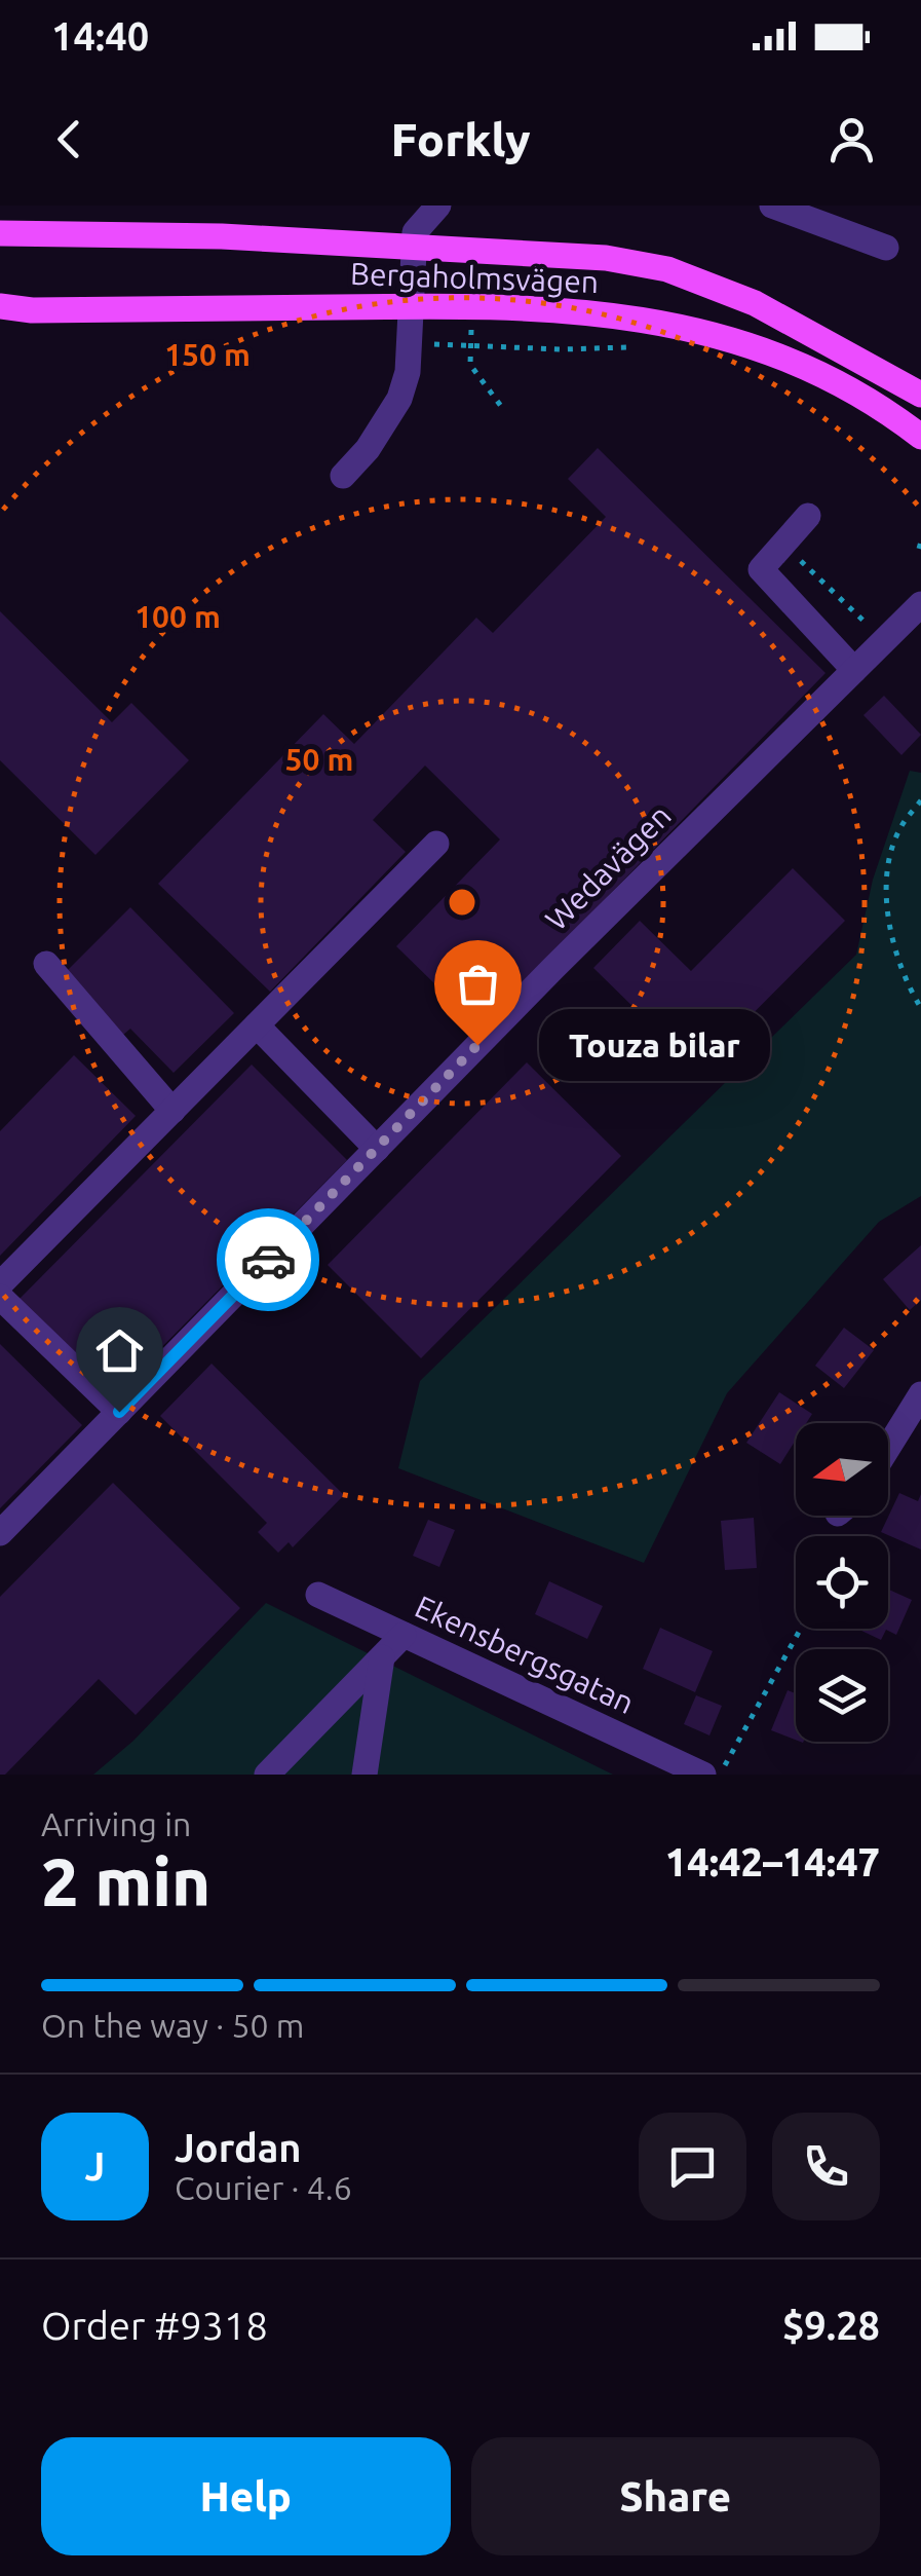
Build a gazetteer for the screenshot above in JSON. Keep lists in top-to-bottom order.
{
  "streets": {
    "main road": ["Bergaholmsvägen"],
    "street": ["Wedavägen", "Ekensbergsgatan"]
  },
  "places": ["Touza bilar"],
  "north": "left",
  "page": {
    "status": "14:40",
    "header": "Forkly",
    "bubble": "Touza bilar",
    "heading": ["2 min", "Arriving in", "14:42–14:47"],
    "panel": [
      "Jordan",
      "Courier · 4.6",
      "Order #9318",
      "$9.28"
    ],
    "bar": "On the way · 50 m",
    "round": "J",
    "buttons": ["Help", "Share"]
  },
  "rings": ["150 m", "100 m", "50 m"]
}
